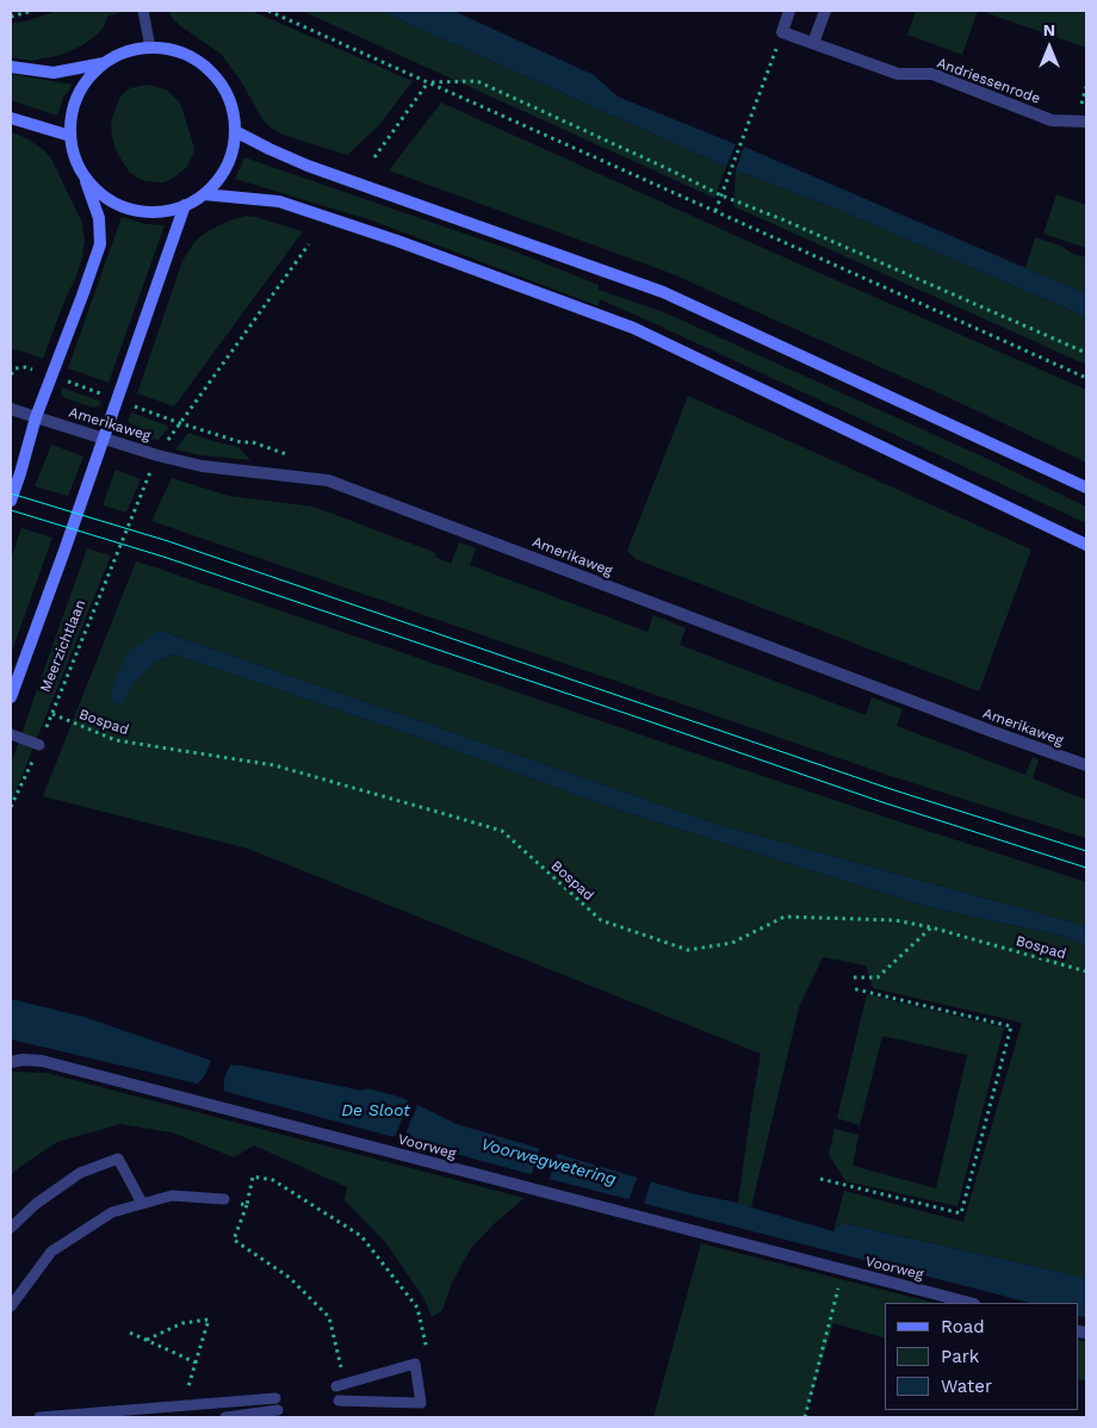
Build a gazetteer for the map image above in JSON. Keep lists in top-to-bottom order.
{
  "streets": {
    "main road": ["Meerzichtlaan"],
    "street": ["Andriessenrode", "Amerikaweg", "Voorweg"],
    "path": ["Bospad"]
  },
  "crossings": [
    ["Amerikaweg", "Meerzichtlaan"],
    ["Meerzichtlaan", "Bospad"]
  ],
  "water": ["De Sloot", "Voorwegwetering"],
  "legend": ["Road", "Park", "Water"],
  "north": "top"
}
